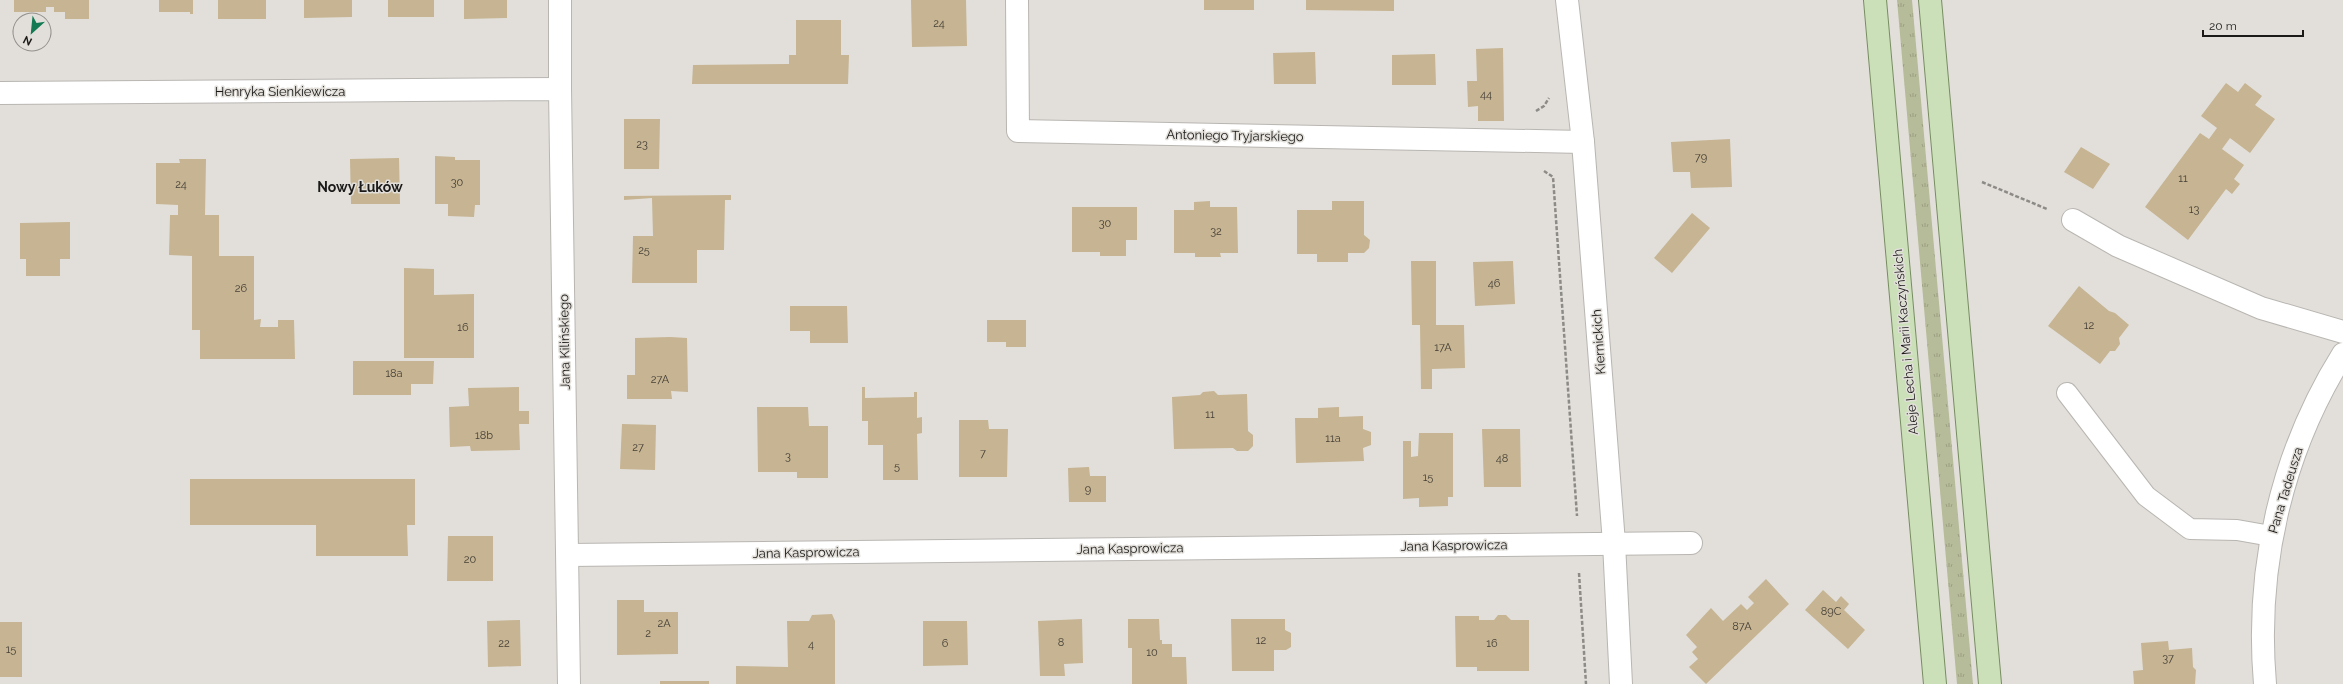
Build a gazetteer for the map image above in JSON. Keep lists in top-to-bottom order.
{
  "streets": {
    "main road": ["Aleje Lecha i Marii Kaczyńskich"],
    "street": [
      "Henryka Sienkiewicza",
      "Antoniego Tryjarskiego",
      "Jana Kilińskiego",
      "Kiernickich",
      "Pana Tadeusza",
      "Jana Kasprowicza"
    ]
  },
  "crossings": [
    ["Henryka Sienkiewicza", "Jana Kilińskiego"],
    ["Antoniego Tryjarskiego", "Kiernickich"],
    ["Jana Kilińskiego", "Jana Kasprowicza"],
    ["Kiernickich", "Jana Kasprowicza"]
  ],
  "districts": ["Nowy Łuków"],
  "house_numbers": [
    "24",
    "44",
    "23",
    "79",
    "11",
    "30",
    "24",
    "13",
    "30",
    "32",
    "25",
    "46",
    "26",
    "12",
    "16",
    "17A",
    "18a",
    "27A",
    "11",
    "18b",
    "11a",
    "27",
    "7",
    "3",
    "48",
    "5",
    "15",
    "9",
    "20",
    "89C",
    "2A",
    "87A",
    "2",
    "12",
    "8",
    "22",
    "6",
    "16",
    "4",
    "15",
    "10",
    "37"
  ],
  "scale_bar": "20 m",
  "north": "bottom left"
}
